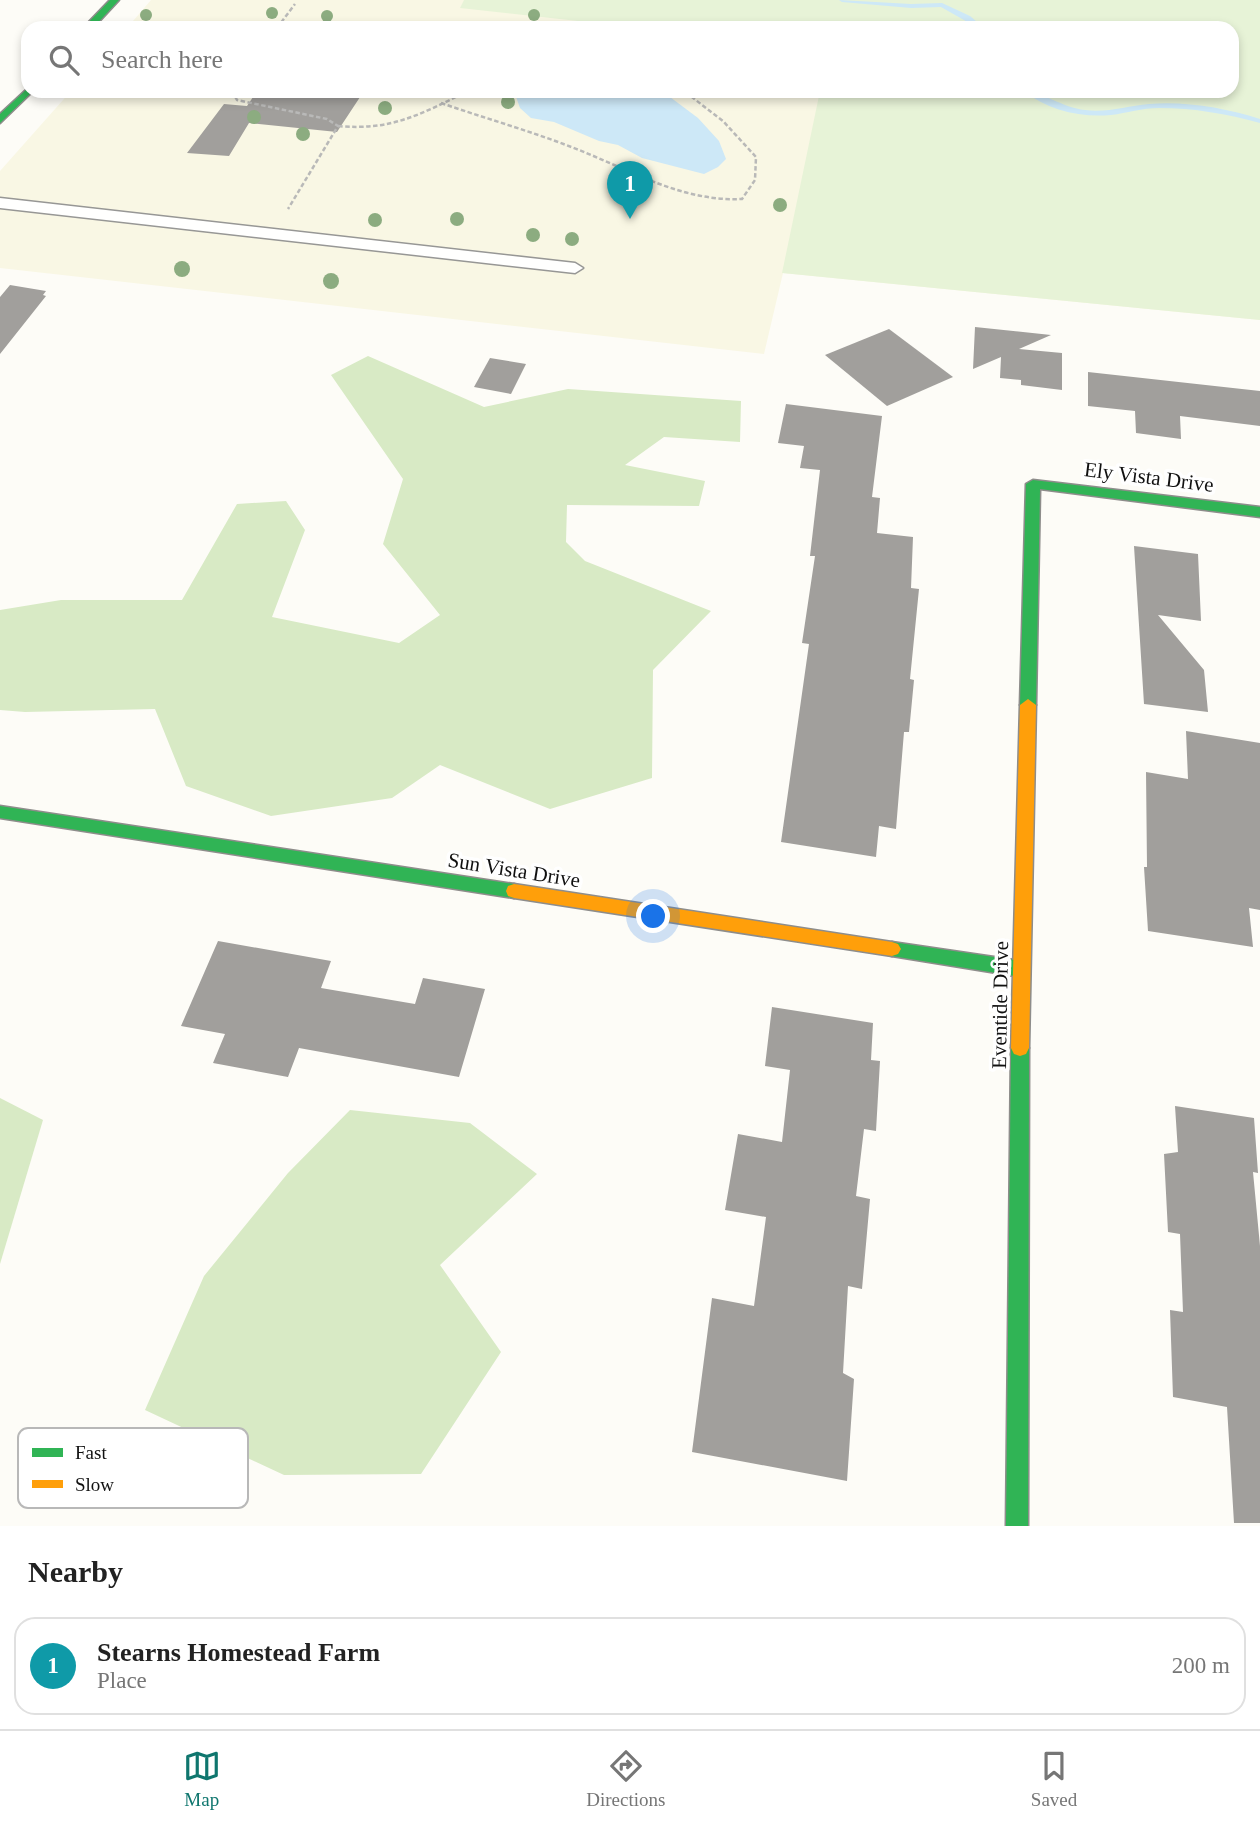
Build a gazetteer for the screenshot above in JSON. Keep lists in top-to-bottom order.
{
  "streets": {
    "street": ["Ely Vista Drive", "Sun Vista Drive", "Eventide Drive"]
  },
  "crossings": [
    ["Ely Vista Drive", "Eventide Drive"],
    ["Sun Vista Drive", "Eventide Drive"]
  ],
  "legend": ["Fast", "Slow"],
  "page": {
    "search": "Search here",
    "pins": "1",
    "heading": "Nearby",
    "list": [
      {
        "mark": "1",
        "name": "Stearns Homestead Farm",
        "note": "Place",
        "value": "200 m"
      }
    ],
    "nav": ["Map", "Directions", "Saved"]
  }
}
